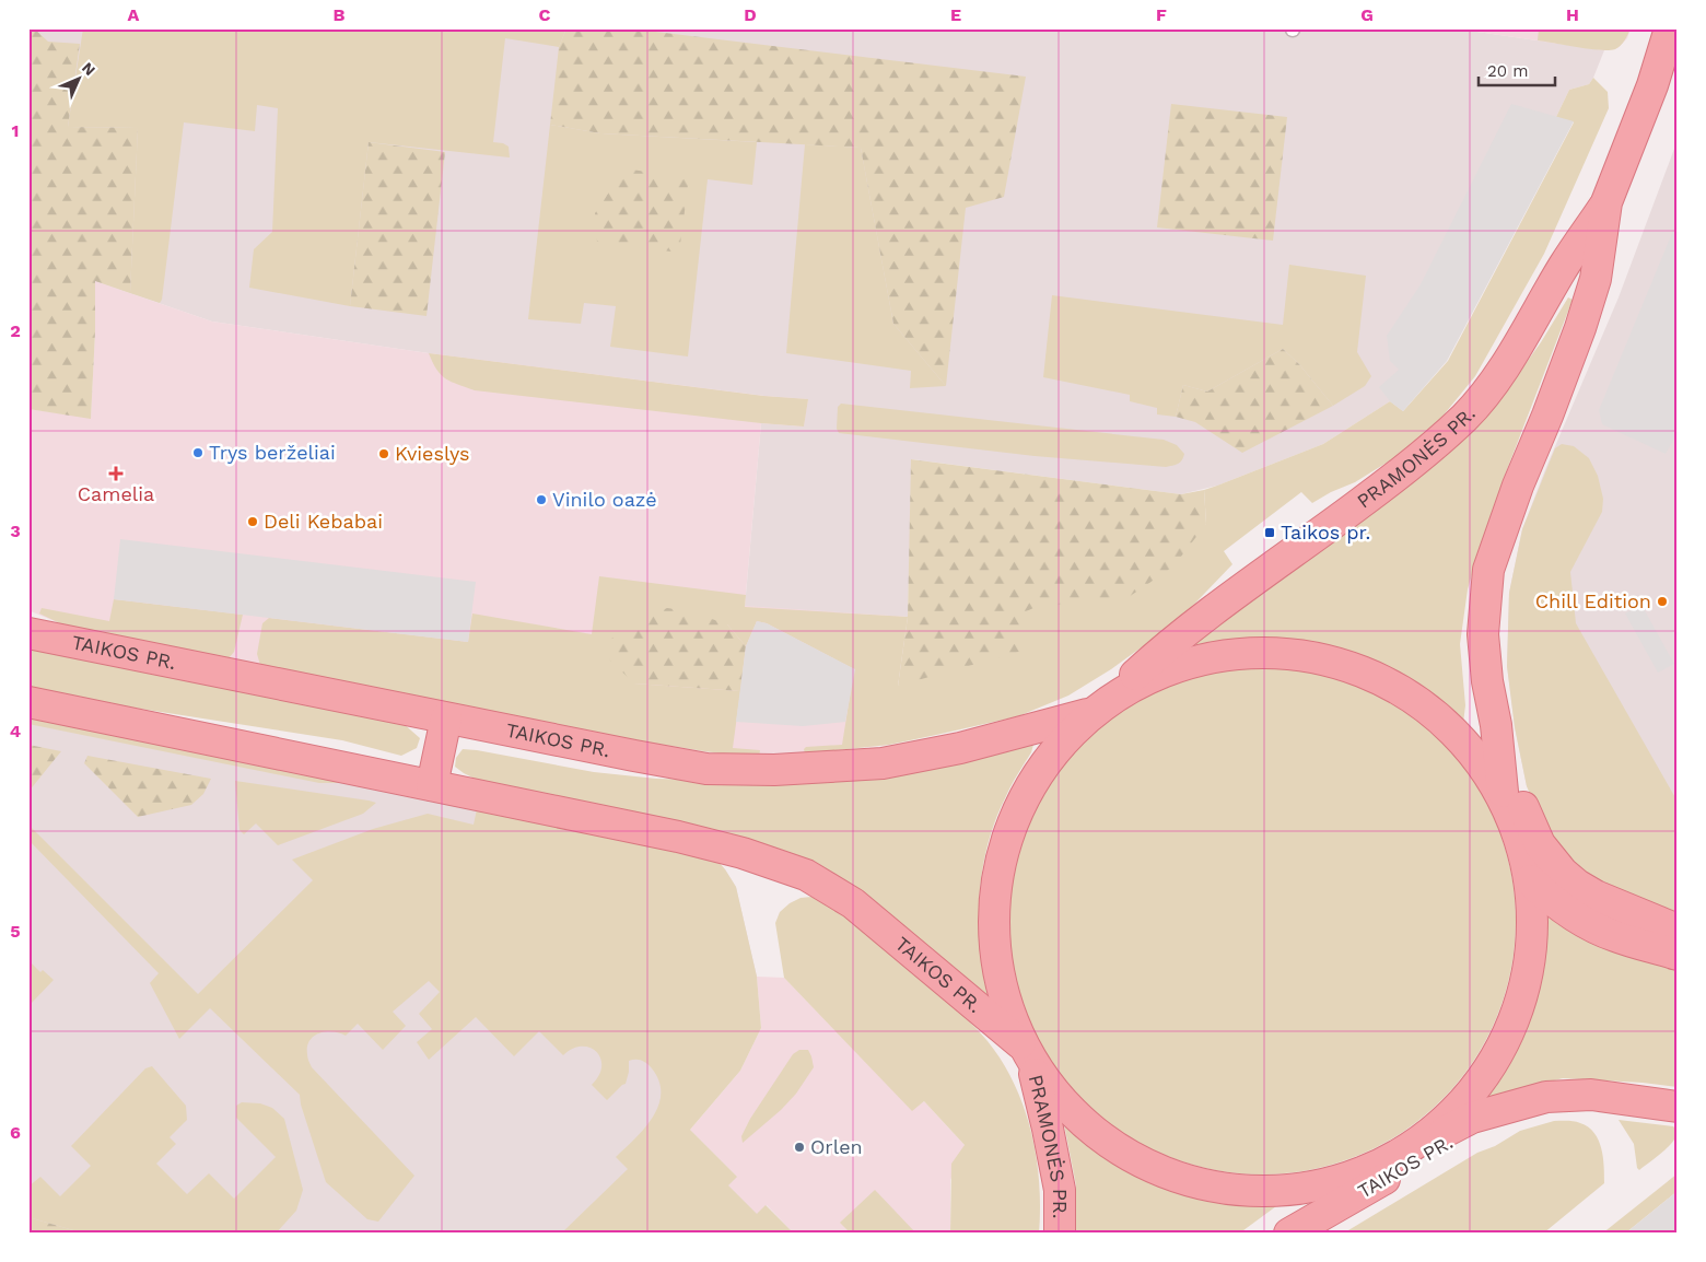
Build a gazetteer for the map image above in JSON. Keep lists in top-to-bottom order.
{
  "streets": {
    "main road": ["PRAMONĖS PR.", "TAIKOS PR."]
  },
  "crossings": [
    ["PRAMONĖS PR.", "TAIKOS PR."]
  ],
  "places": {
    "other": [
      "Trys berželiai",
      "Kvieslys",
      "Vinilo oazė",
      "Deli Kebabai",
      "Chill Edition",
      "Orlen"
    ],
    "health": ["Camelia"],
    "transit": ["Taikos pr."]
  },
  "scale_bar": "20 m",
  "north": "top right",
  "grid": {
    "columns": [
      "A",
      "B",
      "C",
      "D",
      "E",
      "F",
      "G",
      "H"
    ],
    "rows": [
      "1",
      "2",
      "3",
      "4",
      "5",
      "6"
    ]
  }
}
